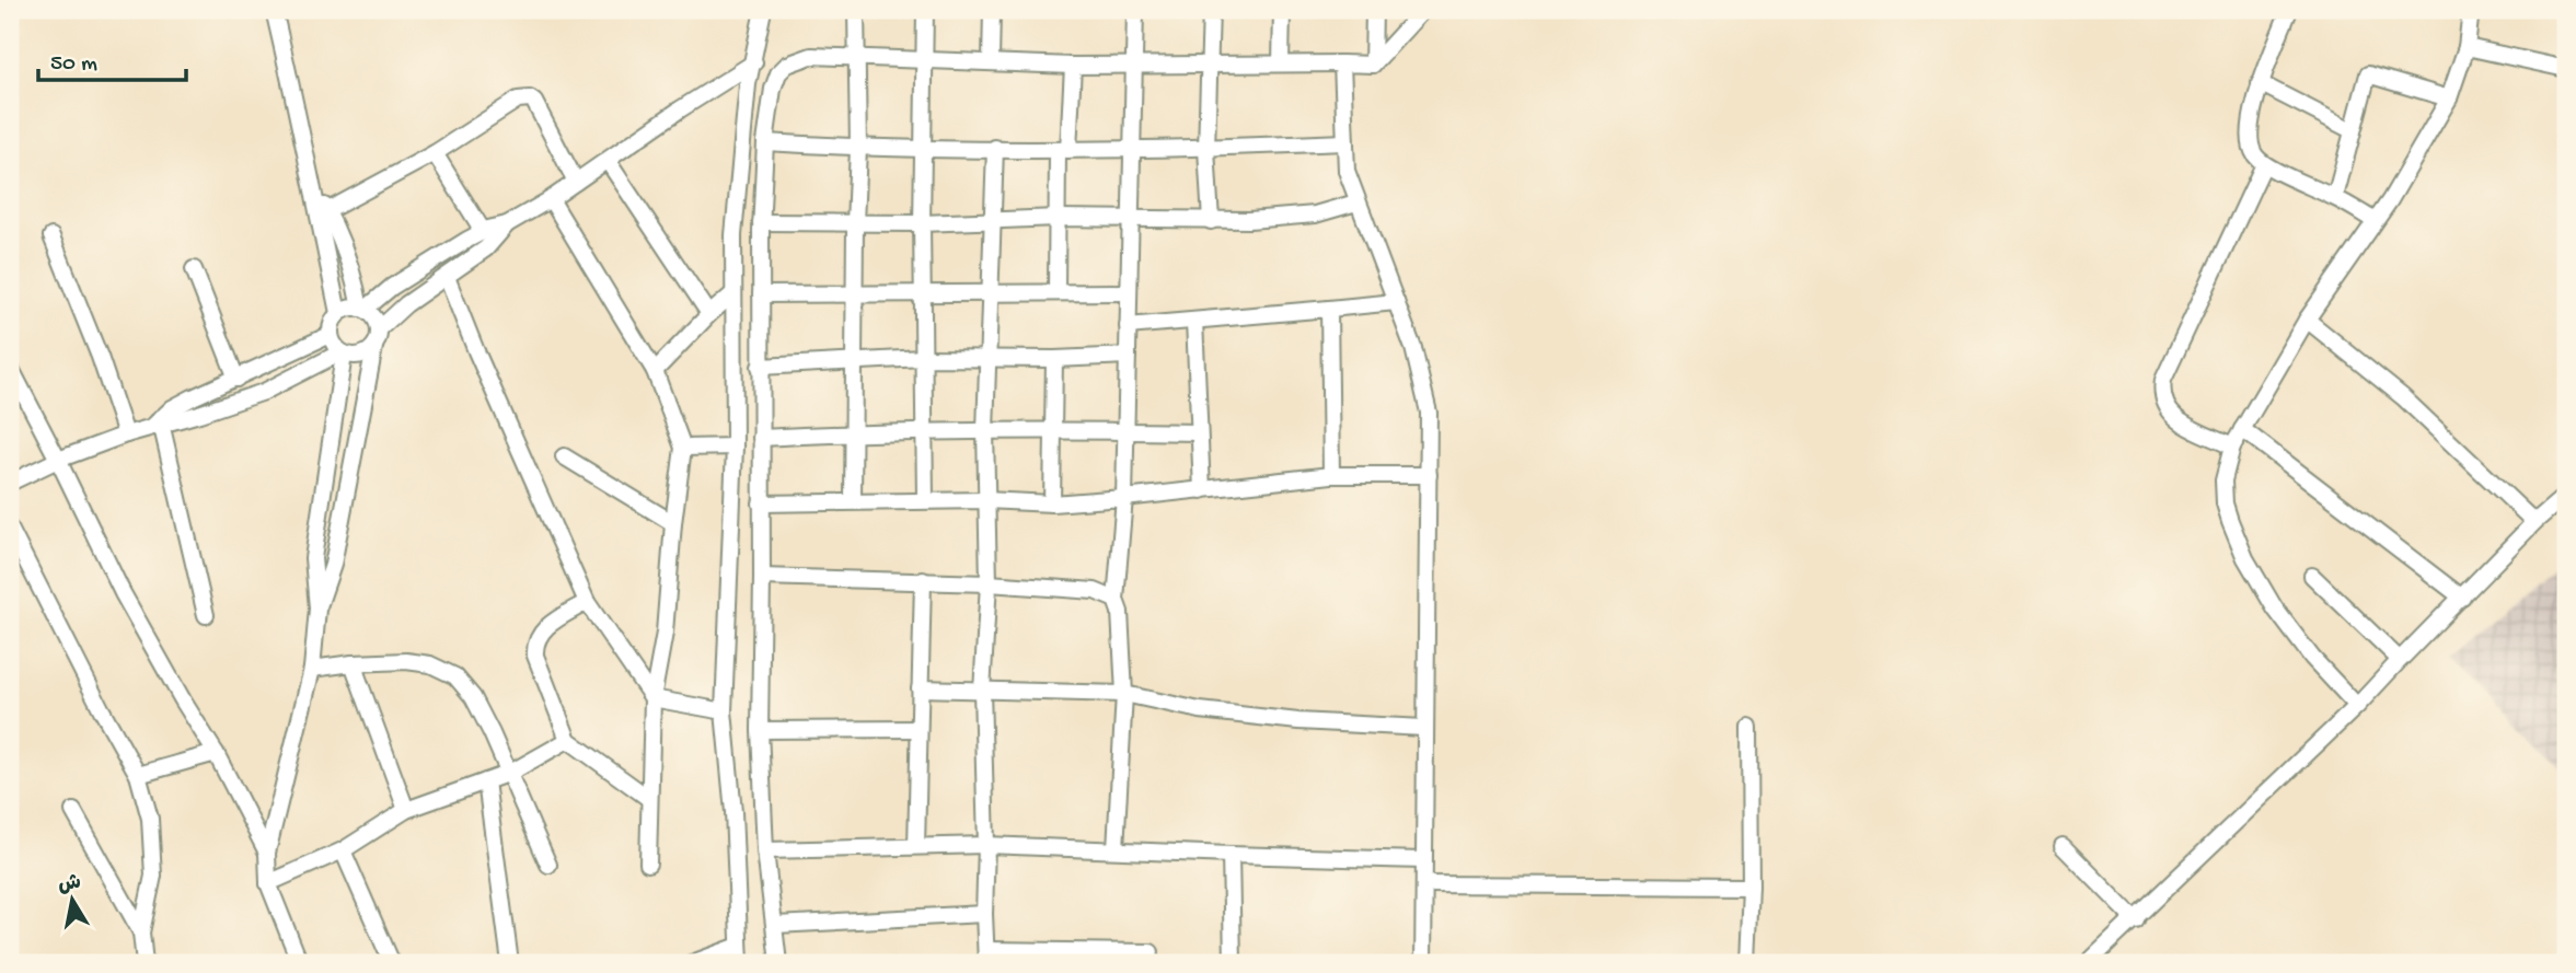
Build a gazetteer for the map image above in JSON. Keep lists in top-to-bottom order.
{
  "scale_bar": "50 m",
  "north": "top"
}
